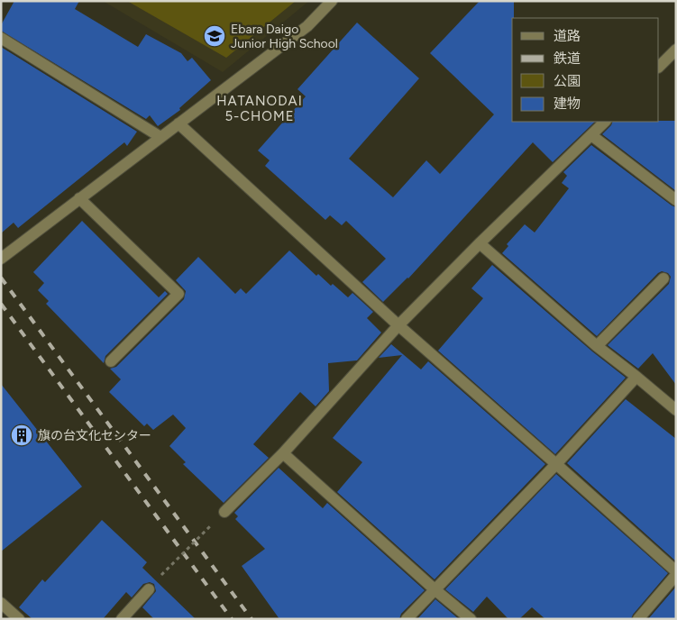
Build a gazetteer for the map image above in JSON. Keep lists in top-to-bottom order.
{
  "districts": ["HATANODAI 5-CHOME"],
  "places": {
    "school or university": ["Ebara Daigo Junior High School"],
    "building": ["旗の台文化センター"]
  },
  "legend": [
    "道路",
    "鉄道",
    "公園",
    "建物"
  ]
}
